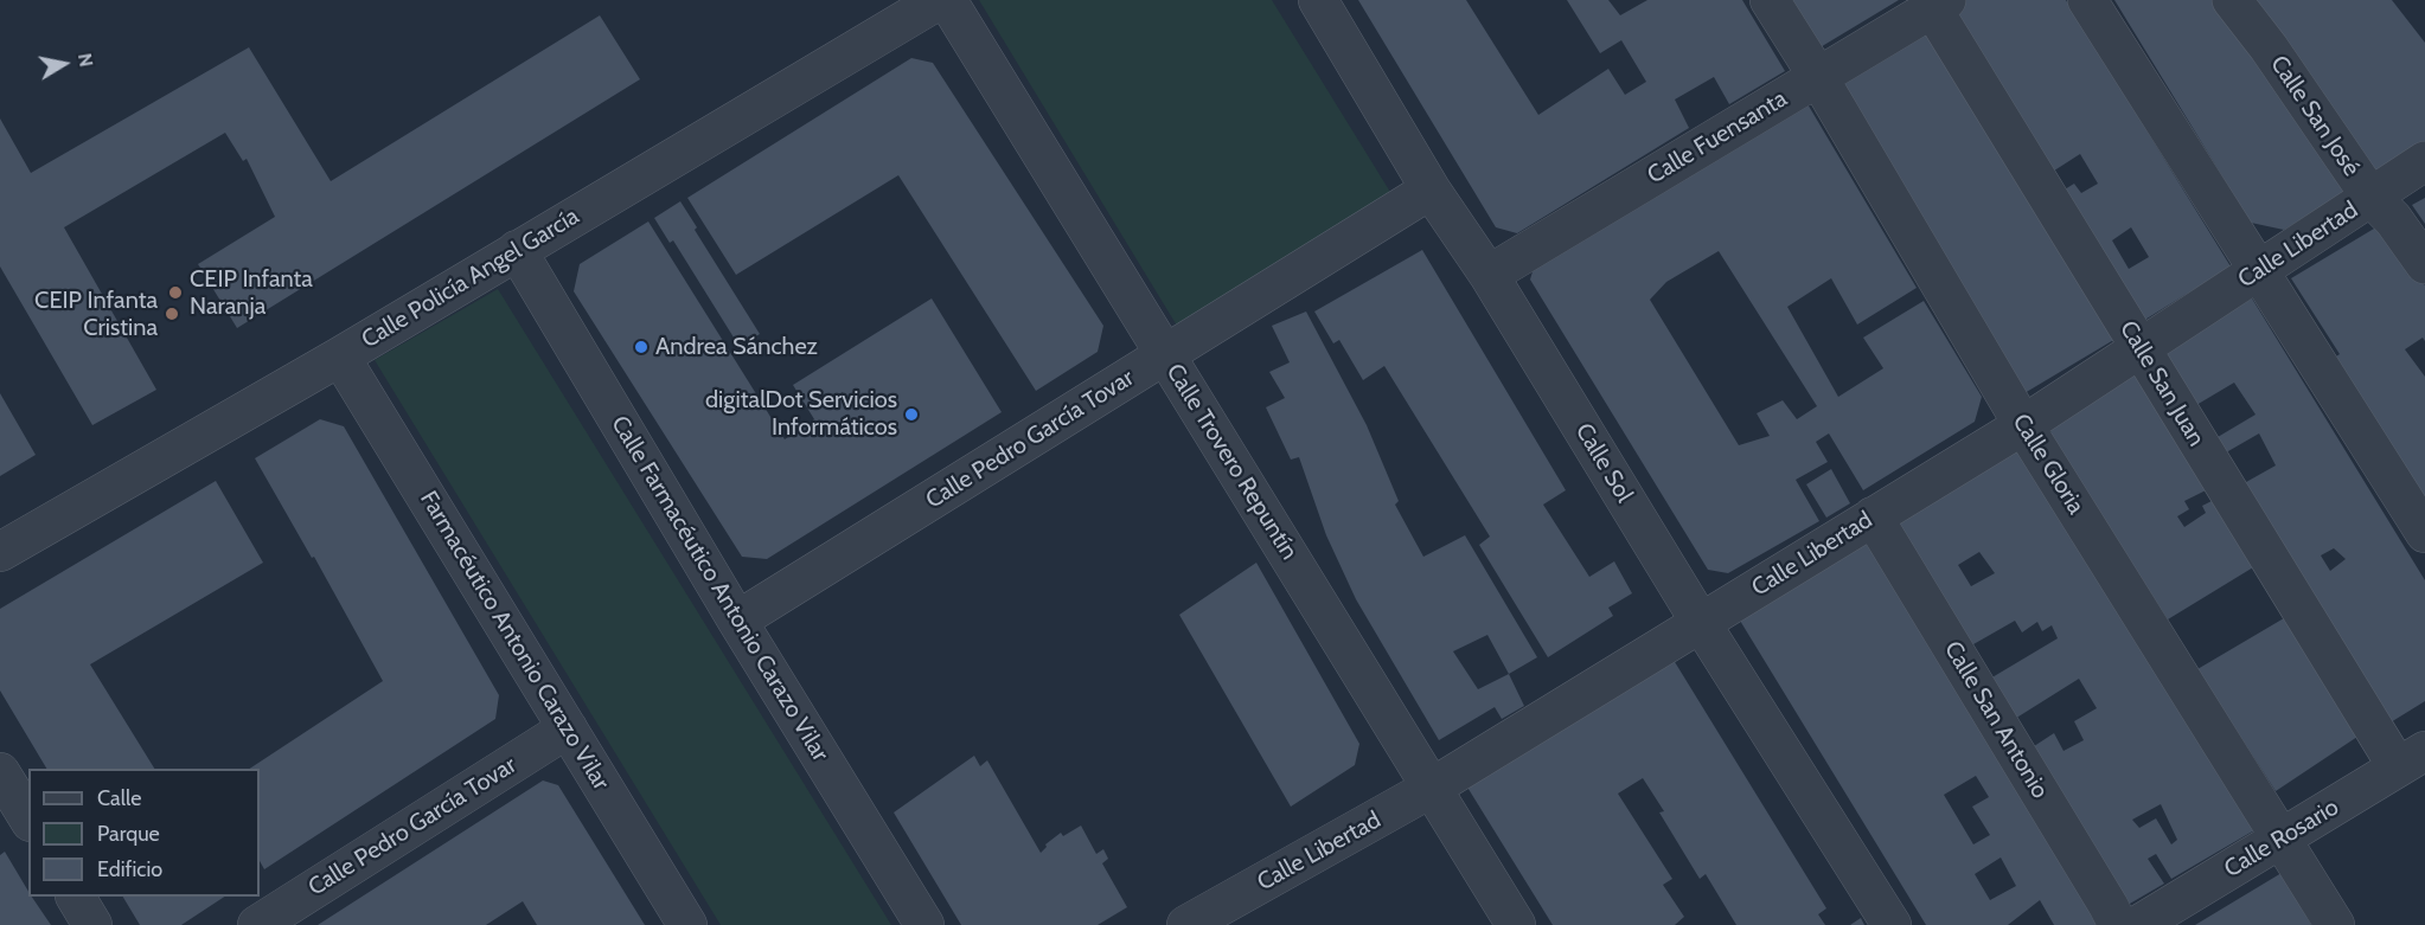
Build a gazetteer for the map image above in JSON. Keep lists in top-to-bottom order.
{
  "streets": {
    "street": [
      "Calle San José",
      "Calle Fuensanta",
      "Calle Libertad",
      "Calle Policía Angel García",
      "Calle San Juan",
      "Calle Pedro García Tovar",
      "Calle Trovero Repuntín",
      "Calle Sol",
      "Calle Gloria",
      "Calle Farmacéutico Antonio Carazo Vilar",
      "Farmacéutico Antonio Carazo Vilar",
      "Calle San Antonio",
      "Calle Rosario"
    ]
  },
  "crossings": [
    ["Calle San José", "Calle Libertad"],
    ["Calle Fuensanta", "Calle San Juan"],
    ["Calle Fuensanta", "Calle Sol"],
    ["Calle Fuensanta", "Calle Gloria"],
    ["Calle Libertad", "Calle San Juan"],
    ["Calle Libertad", "Calle Trovero Repuntín"],
    ["Calle Libertad", "Calle Sol"],
    ["Calle Libertad", "Calle Gloria"],
    ["Calle Libertad", "Calle San Antonio"],
    ["Calle Policía Angel García", "Calle Farmacéutico Antonio Carazo Vilar"],
    ["Calle Policía Angel García", "Farmacéutico Antonio Carazo Vilar"],
    ["Calle San Juan", "Calle Rosario"],
    ["Calle Pedro García Tovar", "Calle Trovero Repuntín"],
    ["Calle Pedro García Tovar", "Calle Sol"],
    ["Calle Pedro García Tovar", "Calle Farmacéutico Antonio Carazo Vilar"],
    ["Calle Pedro García Tovar", "Farmacéutico Antonio Carazo Vilar"],
    ["Calle Gloria", "Calle Rosario"]
  ],
  "places": [
    "CEIP Infanta Naranja",
    "CEIP Infanta Cristina",
    "Andrea Sánchez",
    "digitalDot Servicios Informáticos"
  ],
  "legend": ["Calle", "Parque", "Edificio"],
  "north": "right"
}
